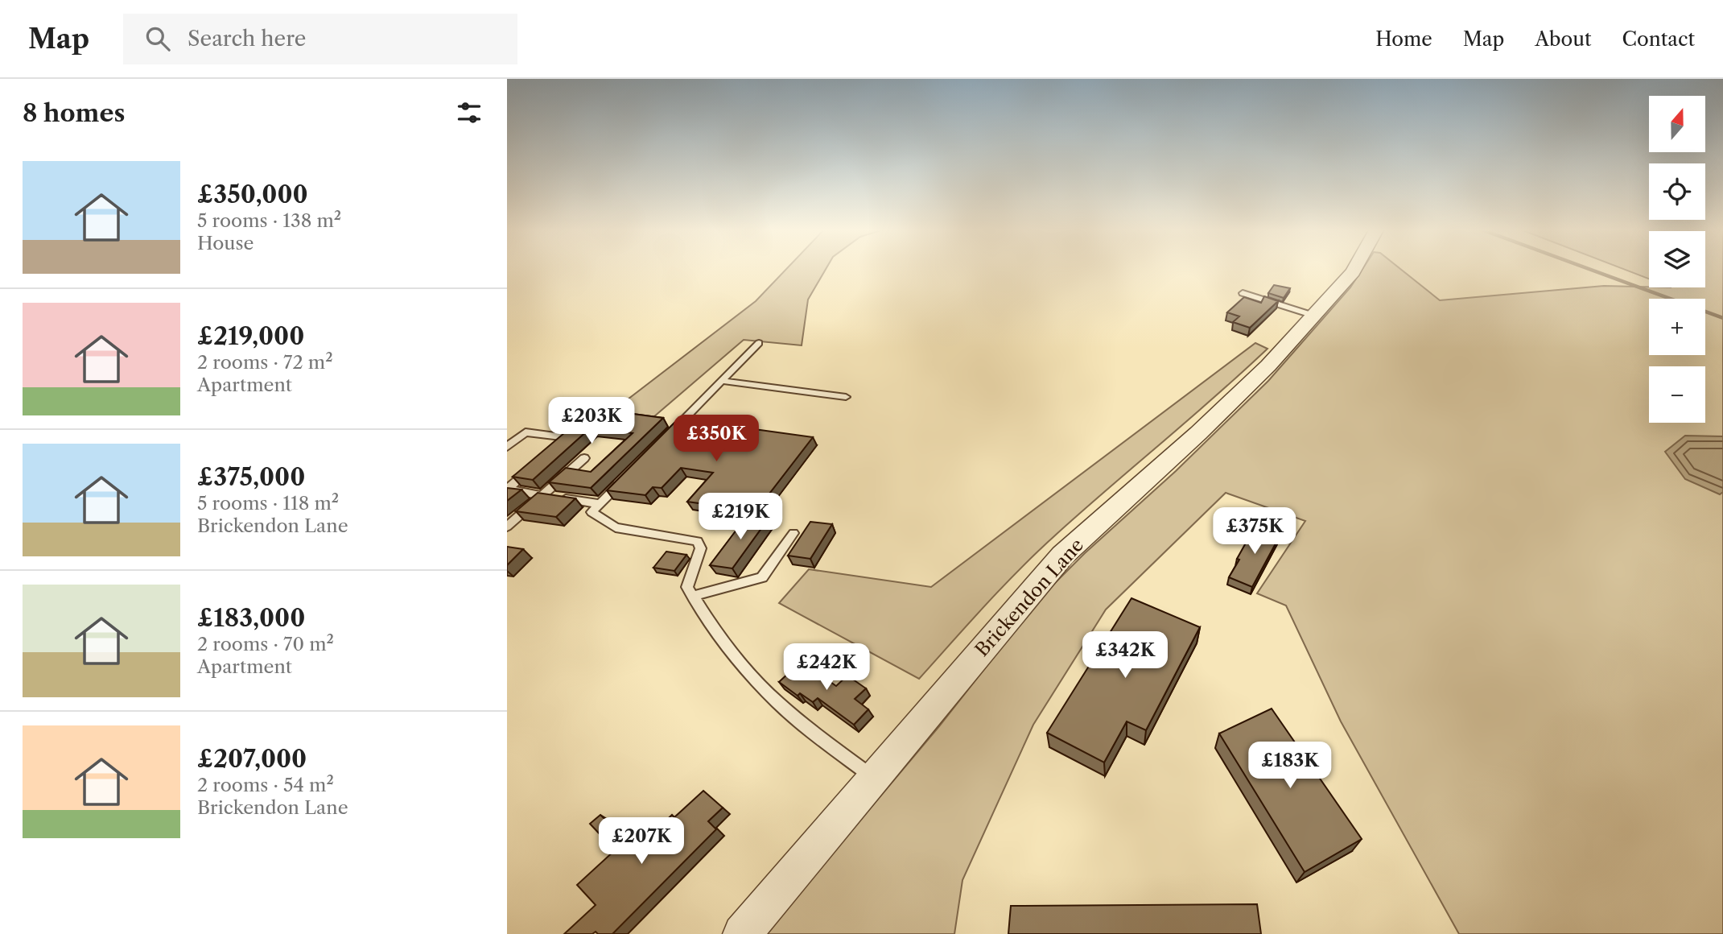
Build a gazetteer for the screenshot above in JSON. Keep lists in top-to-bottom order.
{
  "streets": {
    "street": ["Brickendon Lane"]
  },
  "north": "top",
  "page": {
    "header": "Map",
    "search": "Search here",
    "nav": [
      "Home",
      "Map",
      "About",
      "Contact"
    ],
    "heading": "8 homes",
    "map_buttons": ["+", "−"],
    "list": [
      {
        "name": "£350,000",
        "note": "5 rooms · 138 m² · House"
      },
      {
        "name": "£219,000",
        "note": "2 rooms · 72 m² · Apartment"
      },
      {
        "name": "£375,000",
        "note": "5 rooms · 118 m² · Brickendon Lane"
      },
      {
        "name": "£183,000",
        "note": "2 rooms · 70 m² · Apartment"
      },
      {
        "name": "£207,000",
        "note": "2 rooms · 54 m² · Brickendon Lane"
      }
    ],
    "price": [
      "£203K",
      "£350K",
      "£219K",
      "£375K",
      "£342K",
      "£242K",
      "£183K",
      "£207K"
    ]
  }
}
